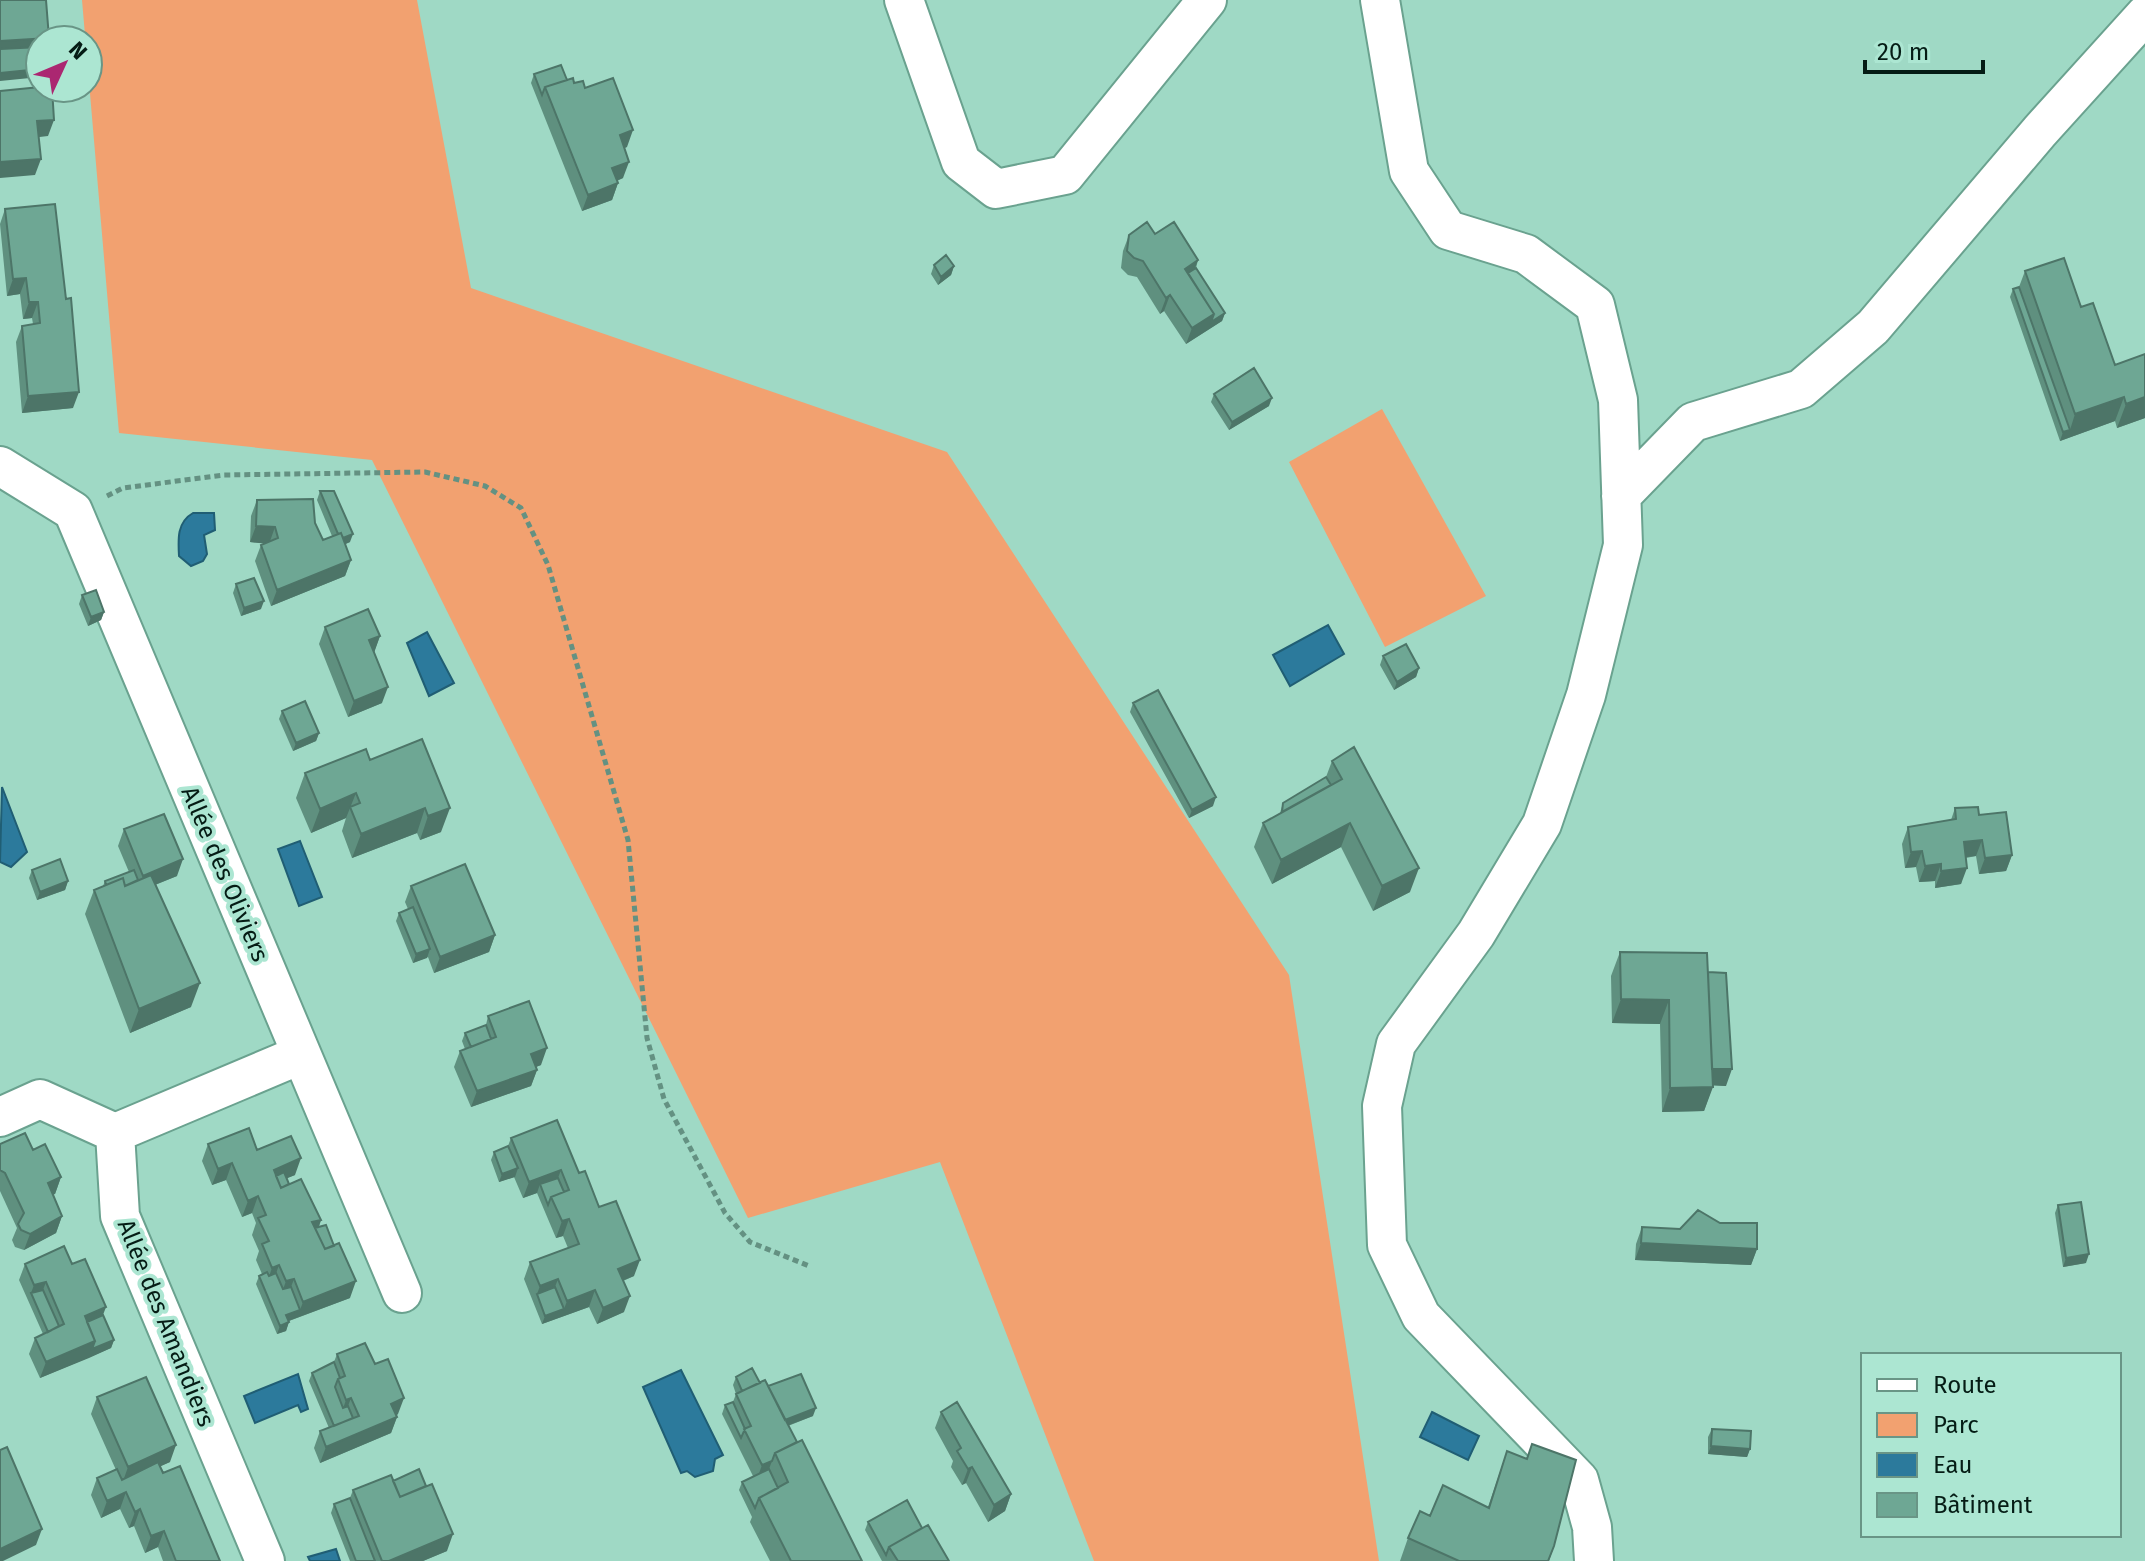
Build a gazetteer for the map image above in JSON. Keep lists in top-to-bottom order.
{
  "streets": {
    "street": ["Allée des Oliviers", "Allée des Amandiers"]
  },
  "legend": [
    "Route",
    "Parc",
    "Eau",
    "Bâtiment"
  ],
  "scale_bar": "20 m",
  "north": "top right"
}
